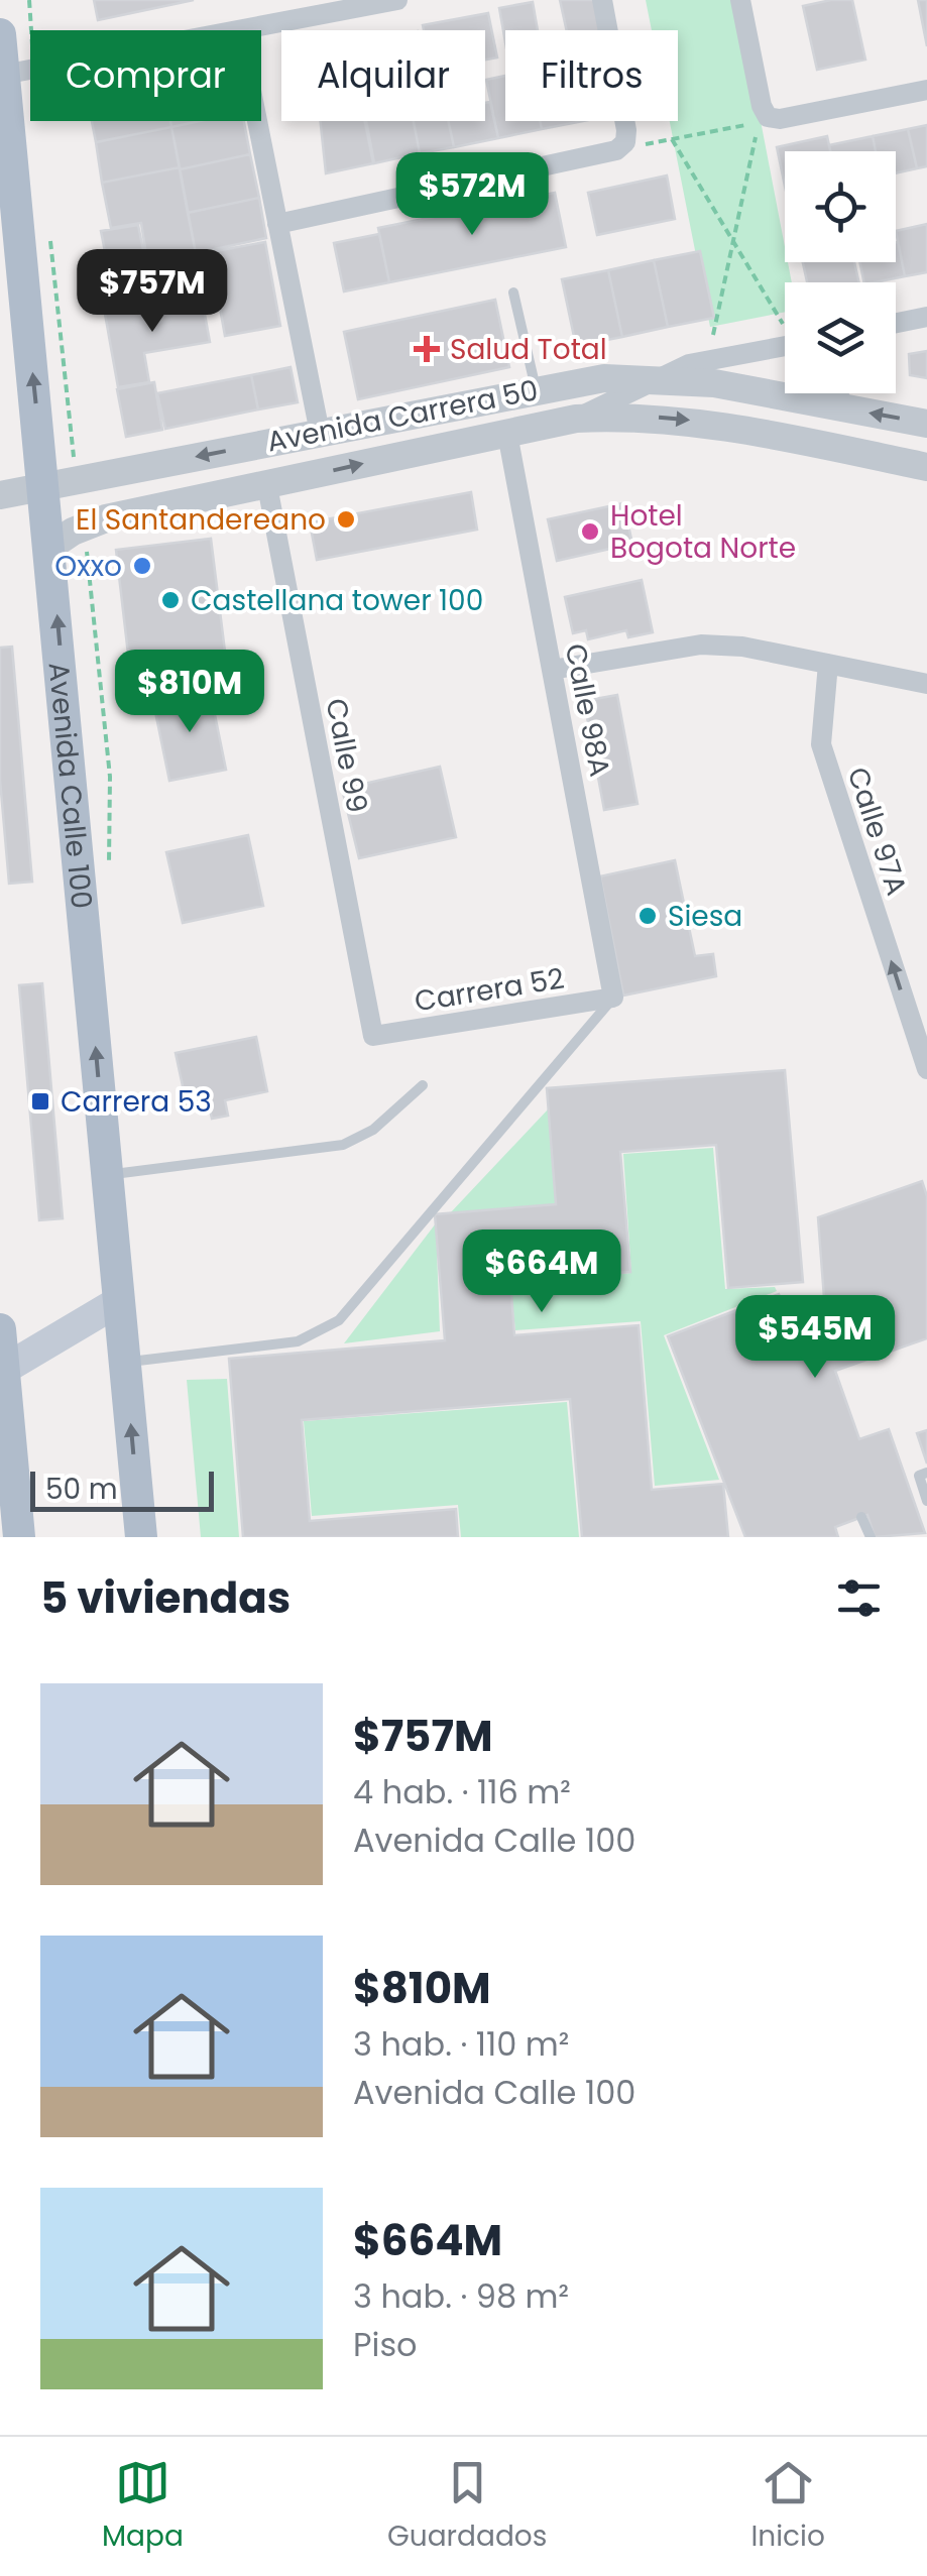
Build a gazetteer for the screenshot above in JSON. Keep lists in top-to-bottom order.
{
  "streets": {
    "main road": ["Avenida Calle 100"],
    "street": [
      "Avenida Carrera 50",
      "Calle 98A",
      "Calle 99",
      "Calle 97A",
      "Carrera 52"
    ]
  },
  "crossings": [
    ["Avenida Carrera 50", "Calle 98A"],
    ["Avenida Carrera 50", "Calle 99"],
    ["Avenida Carrera 50", "Avenida Calle 100"],
    ["Calle 98A", "Carrera 52"],
    ["Calle 99", "Carrera 52"]
  ],
  "one_way": ["Avenida Calle 100", "Calle 97A"],
  "places": {
    "health": ["Salud Total"],
    "other": [
      "El Santandereano",
      "Hotel Bogota Norte",
      "Oxxo",
      "Castellana tower 100",
      "Siesa"
    ],
    "transit": ["Carrera 53"]
  },
  "scale_bar": "50 m",
  "page": {
    "chip": ["Comprar", "Alquilar", "Filtros"],
    "price": [
      "$572M",
      "$757M",
      "$810M",
      "$664M",
      "$545M"
    ],
    "scale": "50 m",
    "heading": "5 viviendas",
    "list": [
      {
        "name": "$757M",
        "note": "4 hab. · 116 m² · Avenida Calle 100"
      },
      {
        "name": "$810M",
        "note": "3 hab. · 110 m² · Avenida Calle 100"
      },
      {
        "name": "$664M",
        "note": "3 hab. · 98 m² · Piso"
      }
    ],
    "tabs": ["Mapa", "Guardados", "Inicio"]
  }
}
